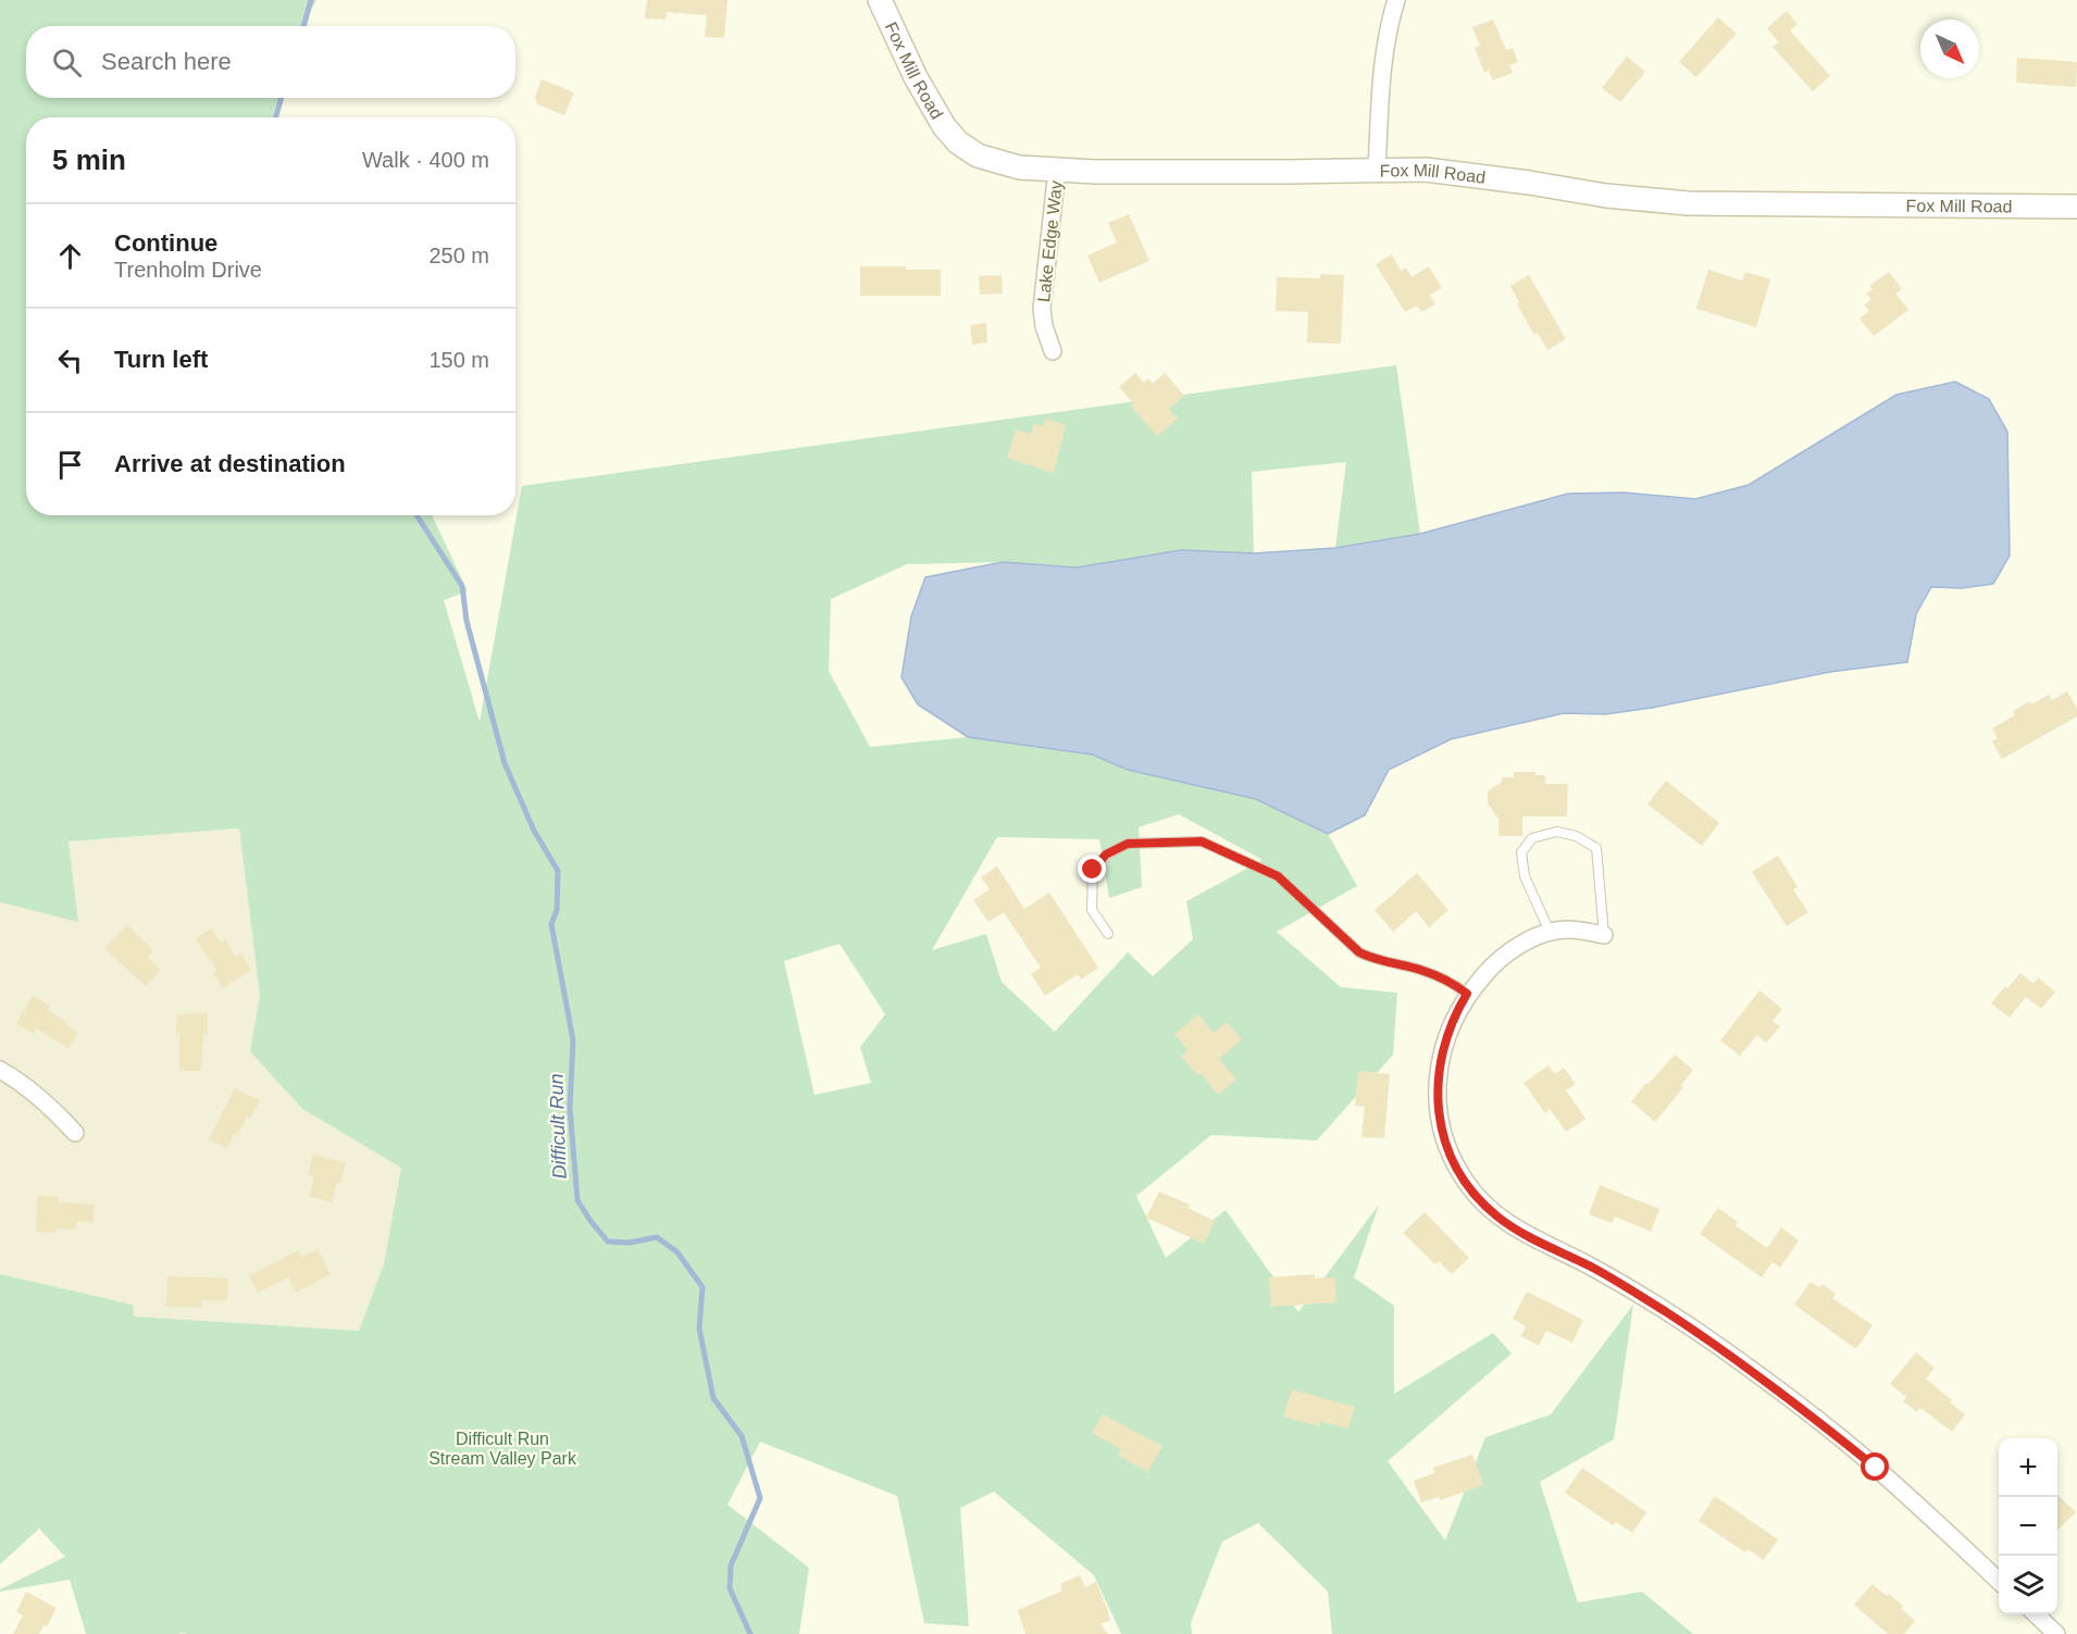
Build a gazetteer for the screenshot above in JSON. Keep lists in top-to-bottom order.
{
  "streets": {
    "main road": ["Fox Mill Road"],
    "street": ["Lake Edge Way"]
  },
  "crossings": [
    ["Fox Mill Road", "Lake Edge Way"]
  ],
  "water": ["Difficult Run"],
  "parks": ["Difficult Run Stream Valley Park"],
  "north": "bottom right",
  "page": {
    "search": "Search here",
    "heading": ["5 min", "Walk · 400 m"],
    "list": [
      ["Continue", "Trenholm Drive", "250 m"],
      ["Turn left", "150 m"],
      "Arrive at destination"
    ],
    "map_buttons": ["+", "−"]
  }
}
